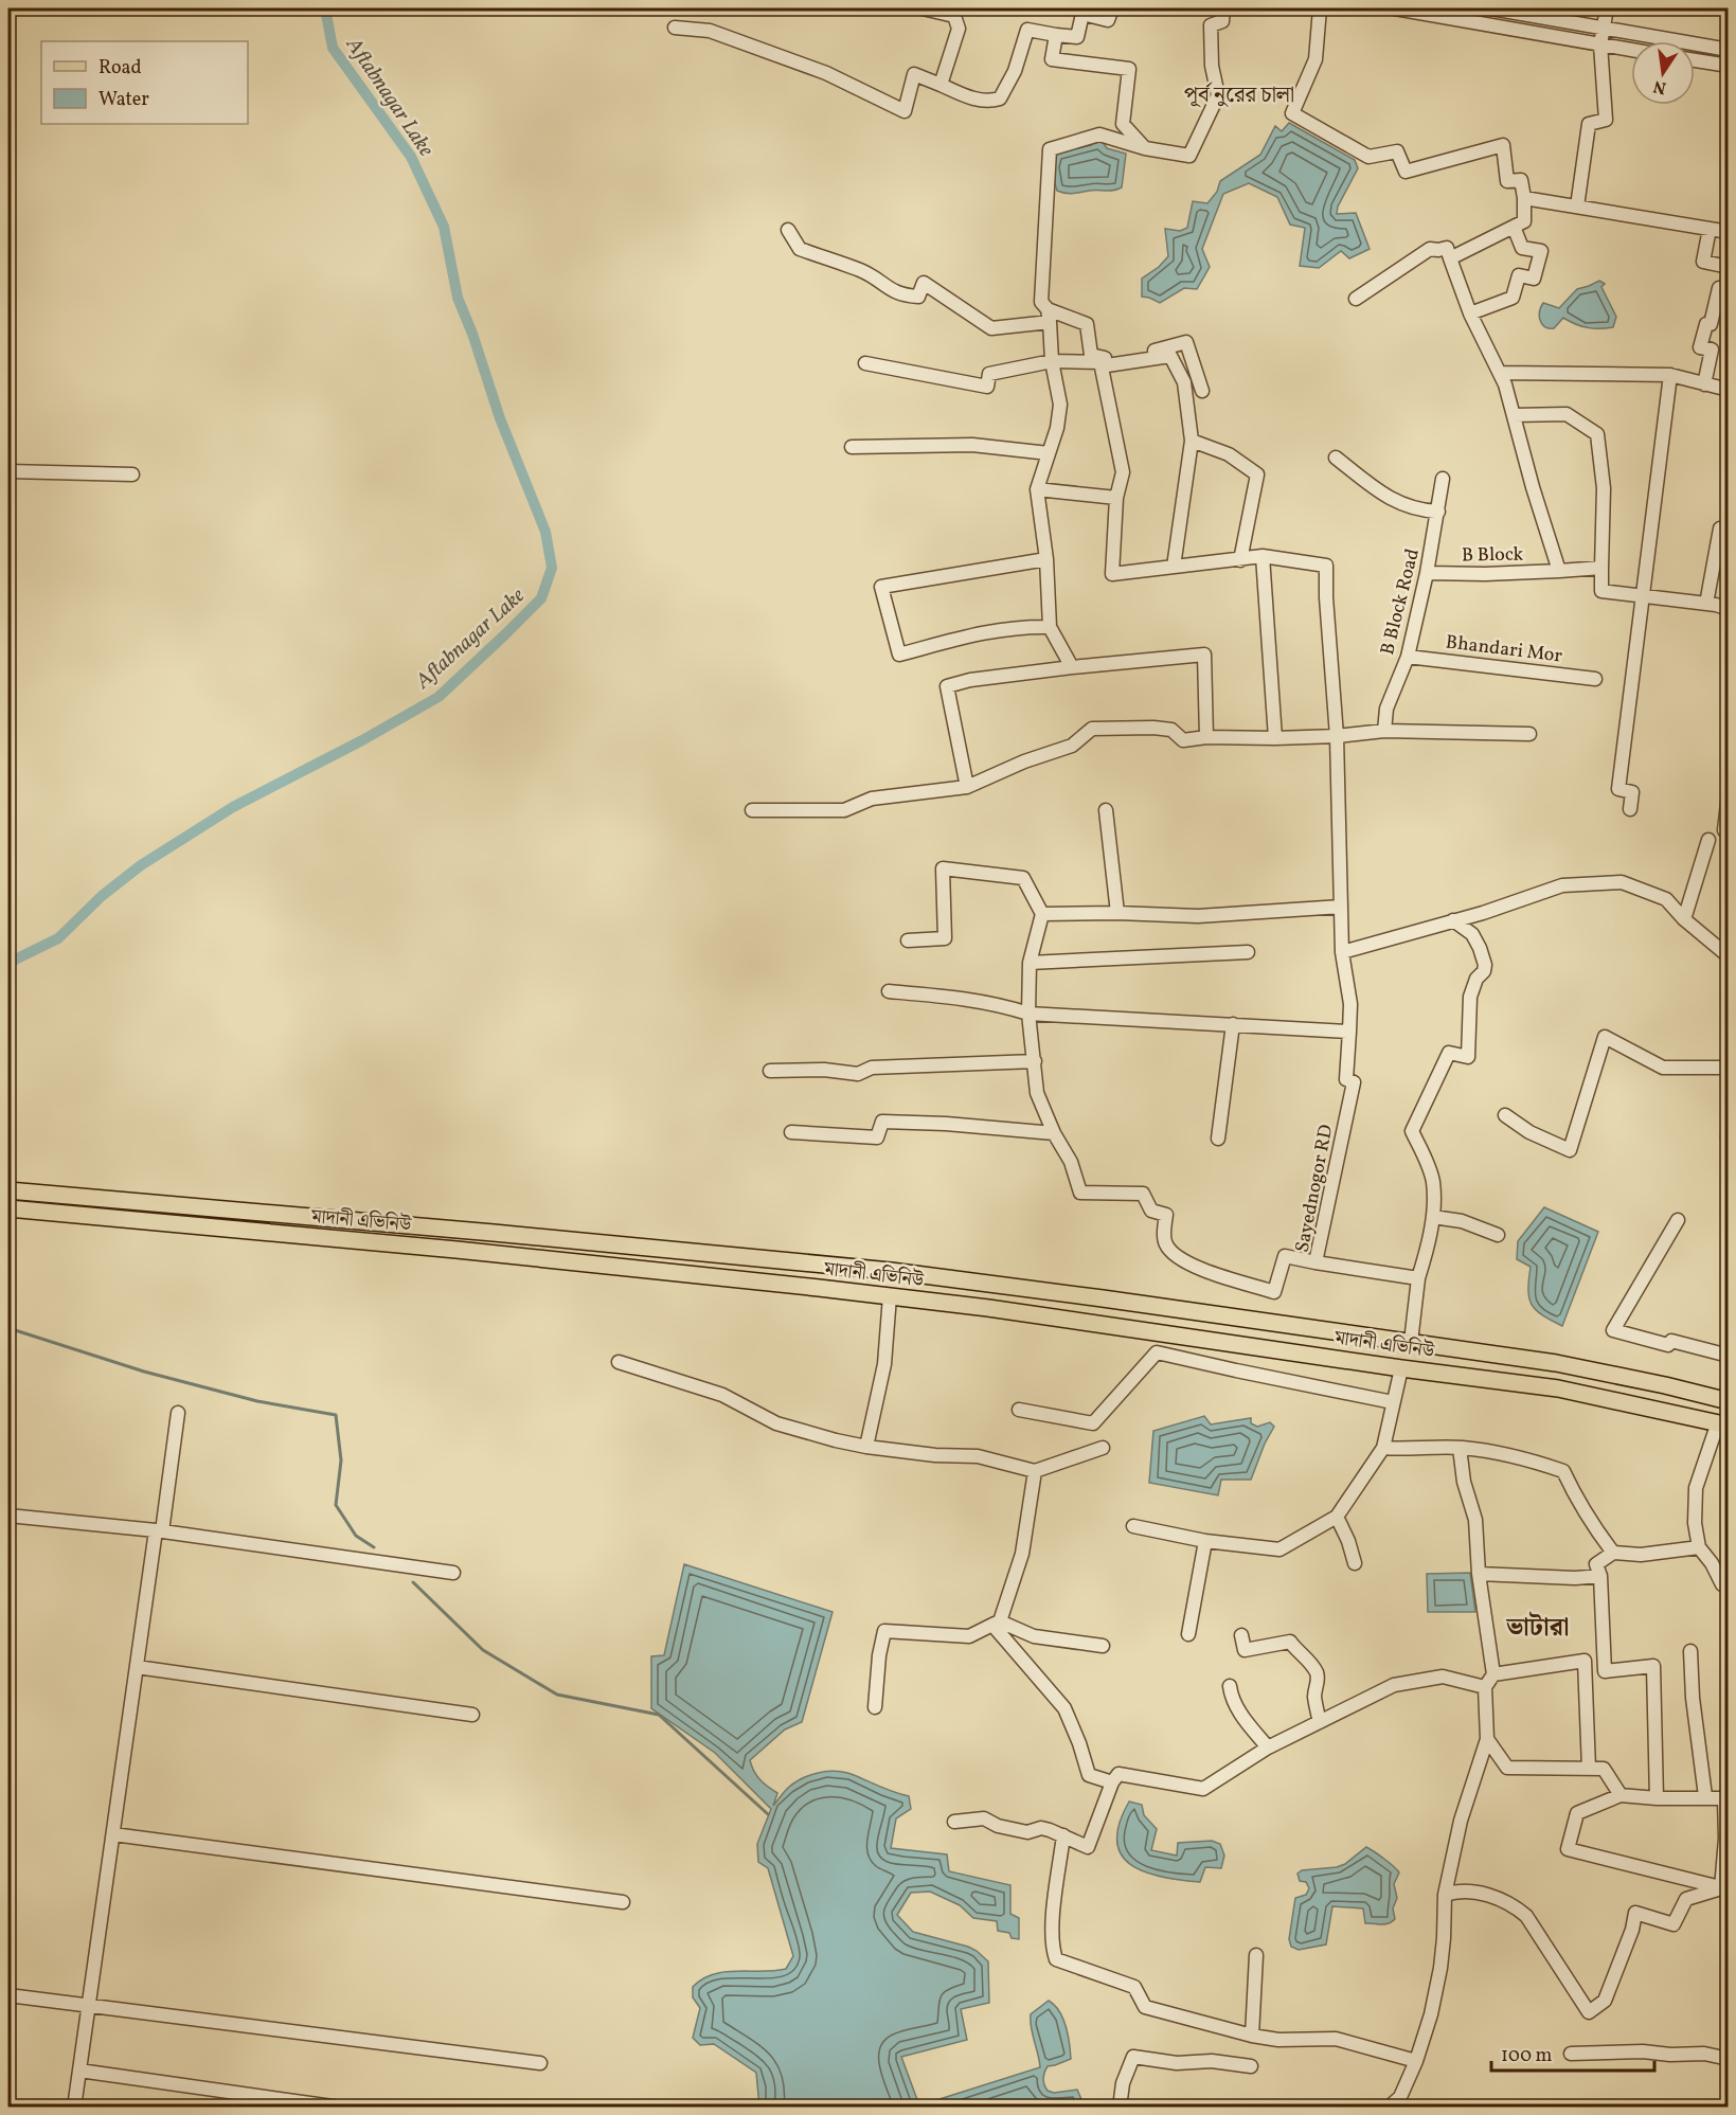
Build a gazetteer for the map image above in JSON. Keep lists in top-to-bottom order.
{
  "streets": {
    "main road": ["মাদানী এভিনিউ"],
    "street": [
      "B Block",
      "B Block Road",
      "Bhandari Mor",
      "Sayednogor RD"
    ]
  },
  "crossings": [
    ["B Block", "B Block Road"],
    ["B Block Road", "Bhandari Mor"]
  ],
  "districts": ["পূর্ব নুরের চালা", "ভাটারা"],
  "water": ["Aftabnagar Lake"],
  "legend": ["Road", "Water"],
  "scale_bar": "100 m",
  "north": "bottom"
}
